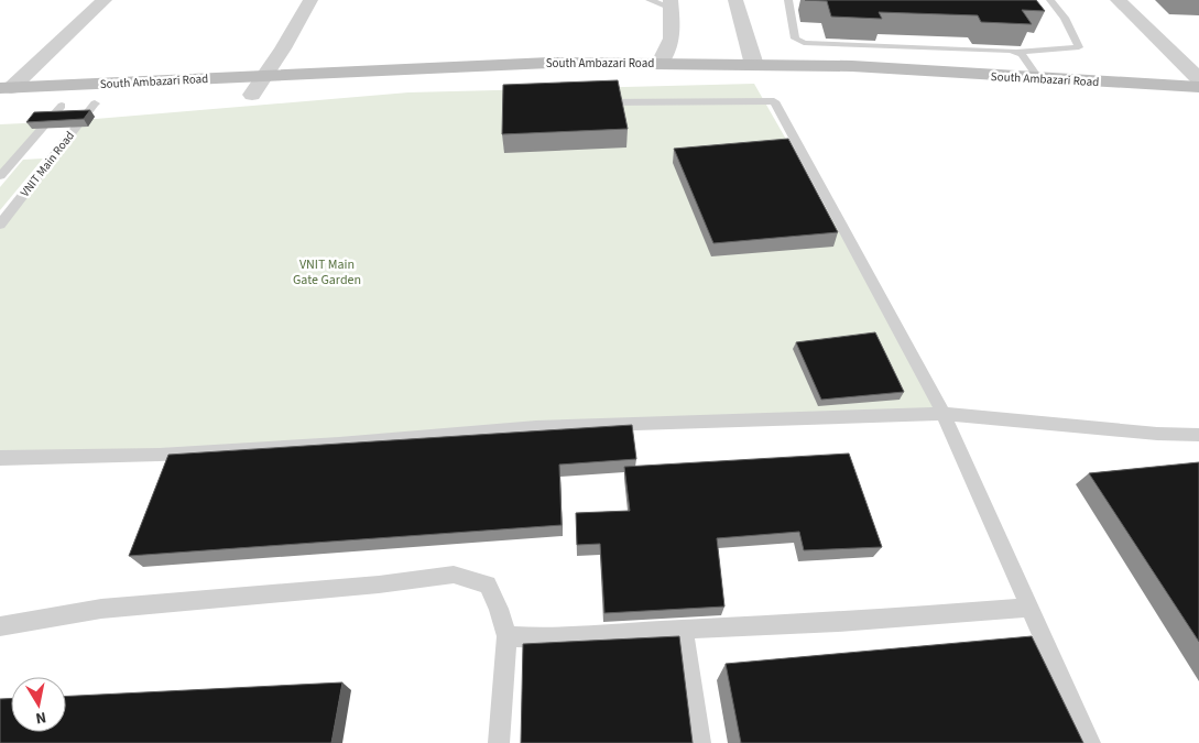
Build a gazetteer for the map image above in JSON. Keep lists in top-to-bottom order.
{
  "streets": {
    "main road": ["South Ambazari Road"],
    "lane": ["VNIT Main Road"]
  },
  "parks": ["VNIT Main Gate Garden"],
  "north": "bottom"
}
